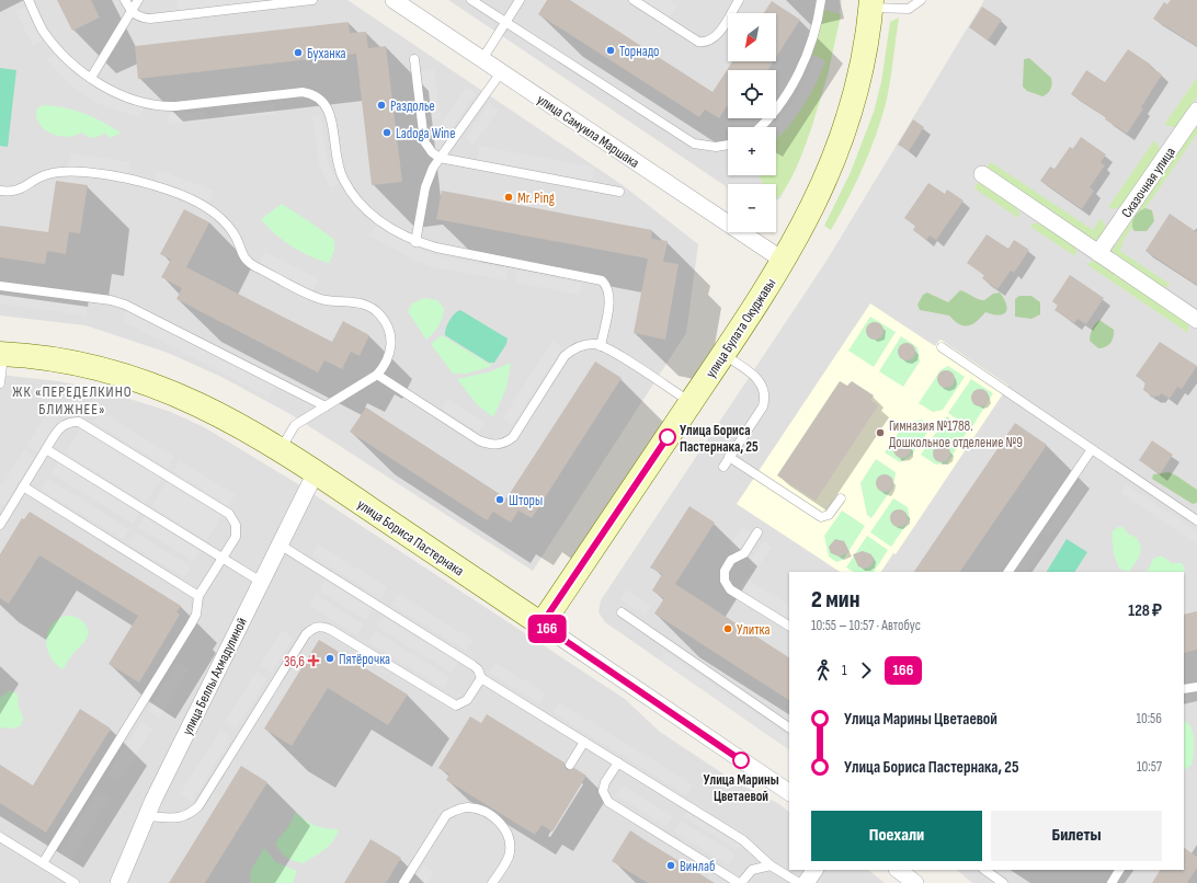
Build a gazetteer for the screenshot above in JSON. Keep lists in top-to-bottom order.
{
  "streets": {
    "street": [
      "улица Самуила Маршака",
      "Сказочная улица",
      "улица Булата Окуджавы",
      "улица Бориса Пастернака",
      "улица Беллы Ахмадулиной"
    ]
  },
  "crossings": [
    ["улица Самуила Маршака", "улица Булата Окуджавы"],
    ["улица Булата Окуджавы", "улица Бориса Пастернака"],
    ["улица Бориса Пастернака", "улица Беллы Ахмадулиной"]
  ],
  "districts": ["ЖК «ПЕРЕДЕЛКИНО БЛИЖНЕЕ»"],
  "places": {
    "other": [
      "Торнадо",
      "Буханка",
      "Раздолье",
      "Ladoga Wine",
      "Mr. Ping",
      "Гимназия №1788. Дошкольное отделение №9",
      "Улица Бориса Пастернака, 25",
      "Шторы",
      "Улитка",
      "Пятёрочка",
      "Улица Марины Цветаевой",
      "Винлаб"
    ],
    "health": ["36,6"]
  },
  "lines": ["bus line 166"],
  "north": "bottom left",
  "page": {
    "on_map": "166",
    "map_buttons": ["+", "−"],
    "heading": ["2 мин", "10:55 – 10:57 · Автобус", "128 ₽"],
    "legs": ["1", "166"],
    "list": [
      {
        "name": "Улица Марины Цветаевой",
        "value": "10:56"
      },
      {
        "name": "Улица Бориса Пастернака, 25",
        "value": "10:57"
      }
    ],
    "buttons": ["Поехали", "Билеты"]
  }
}
